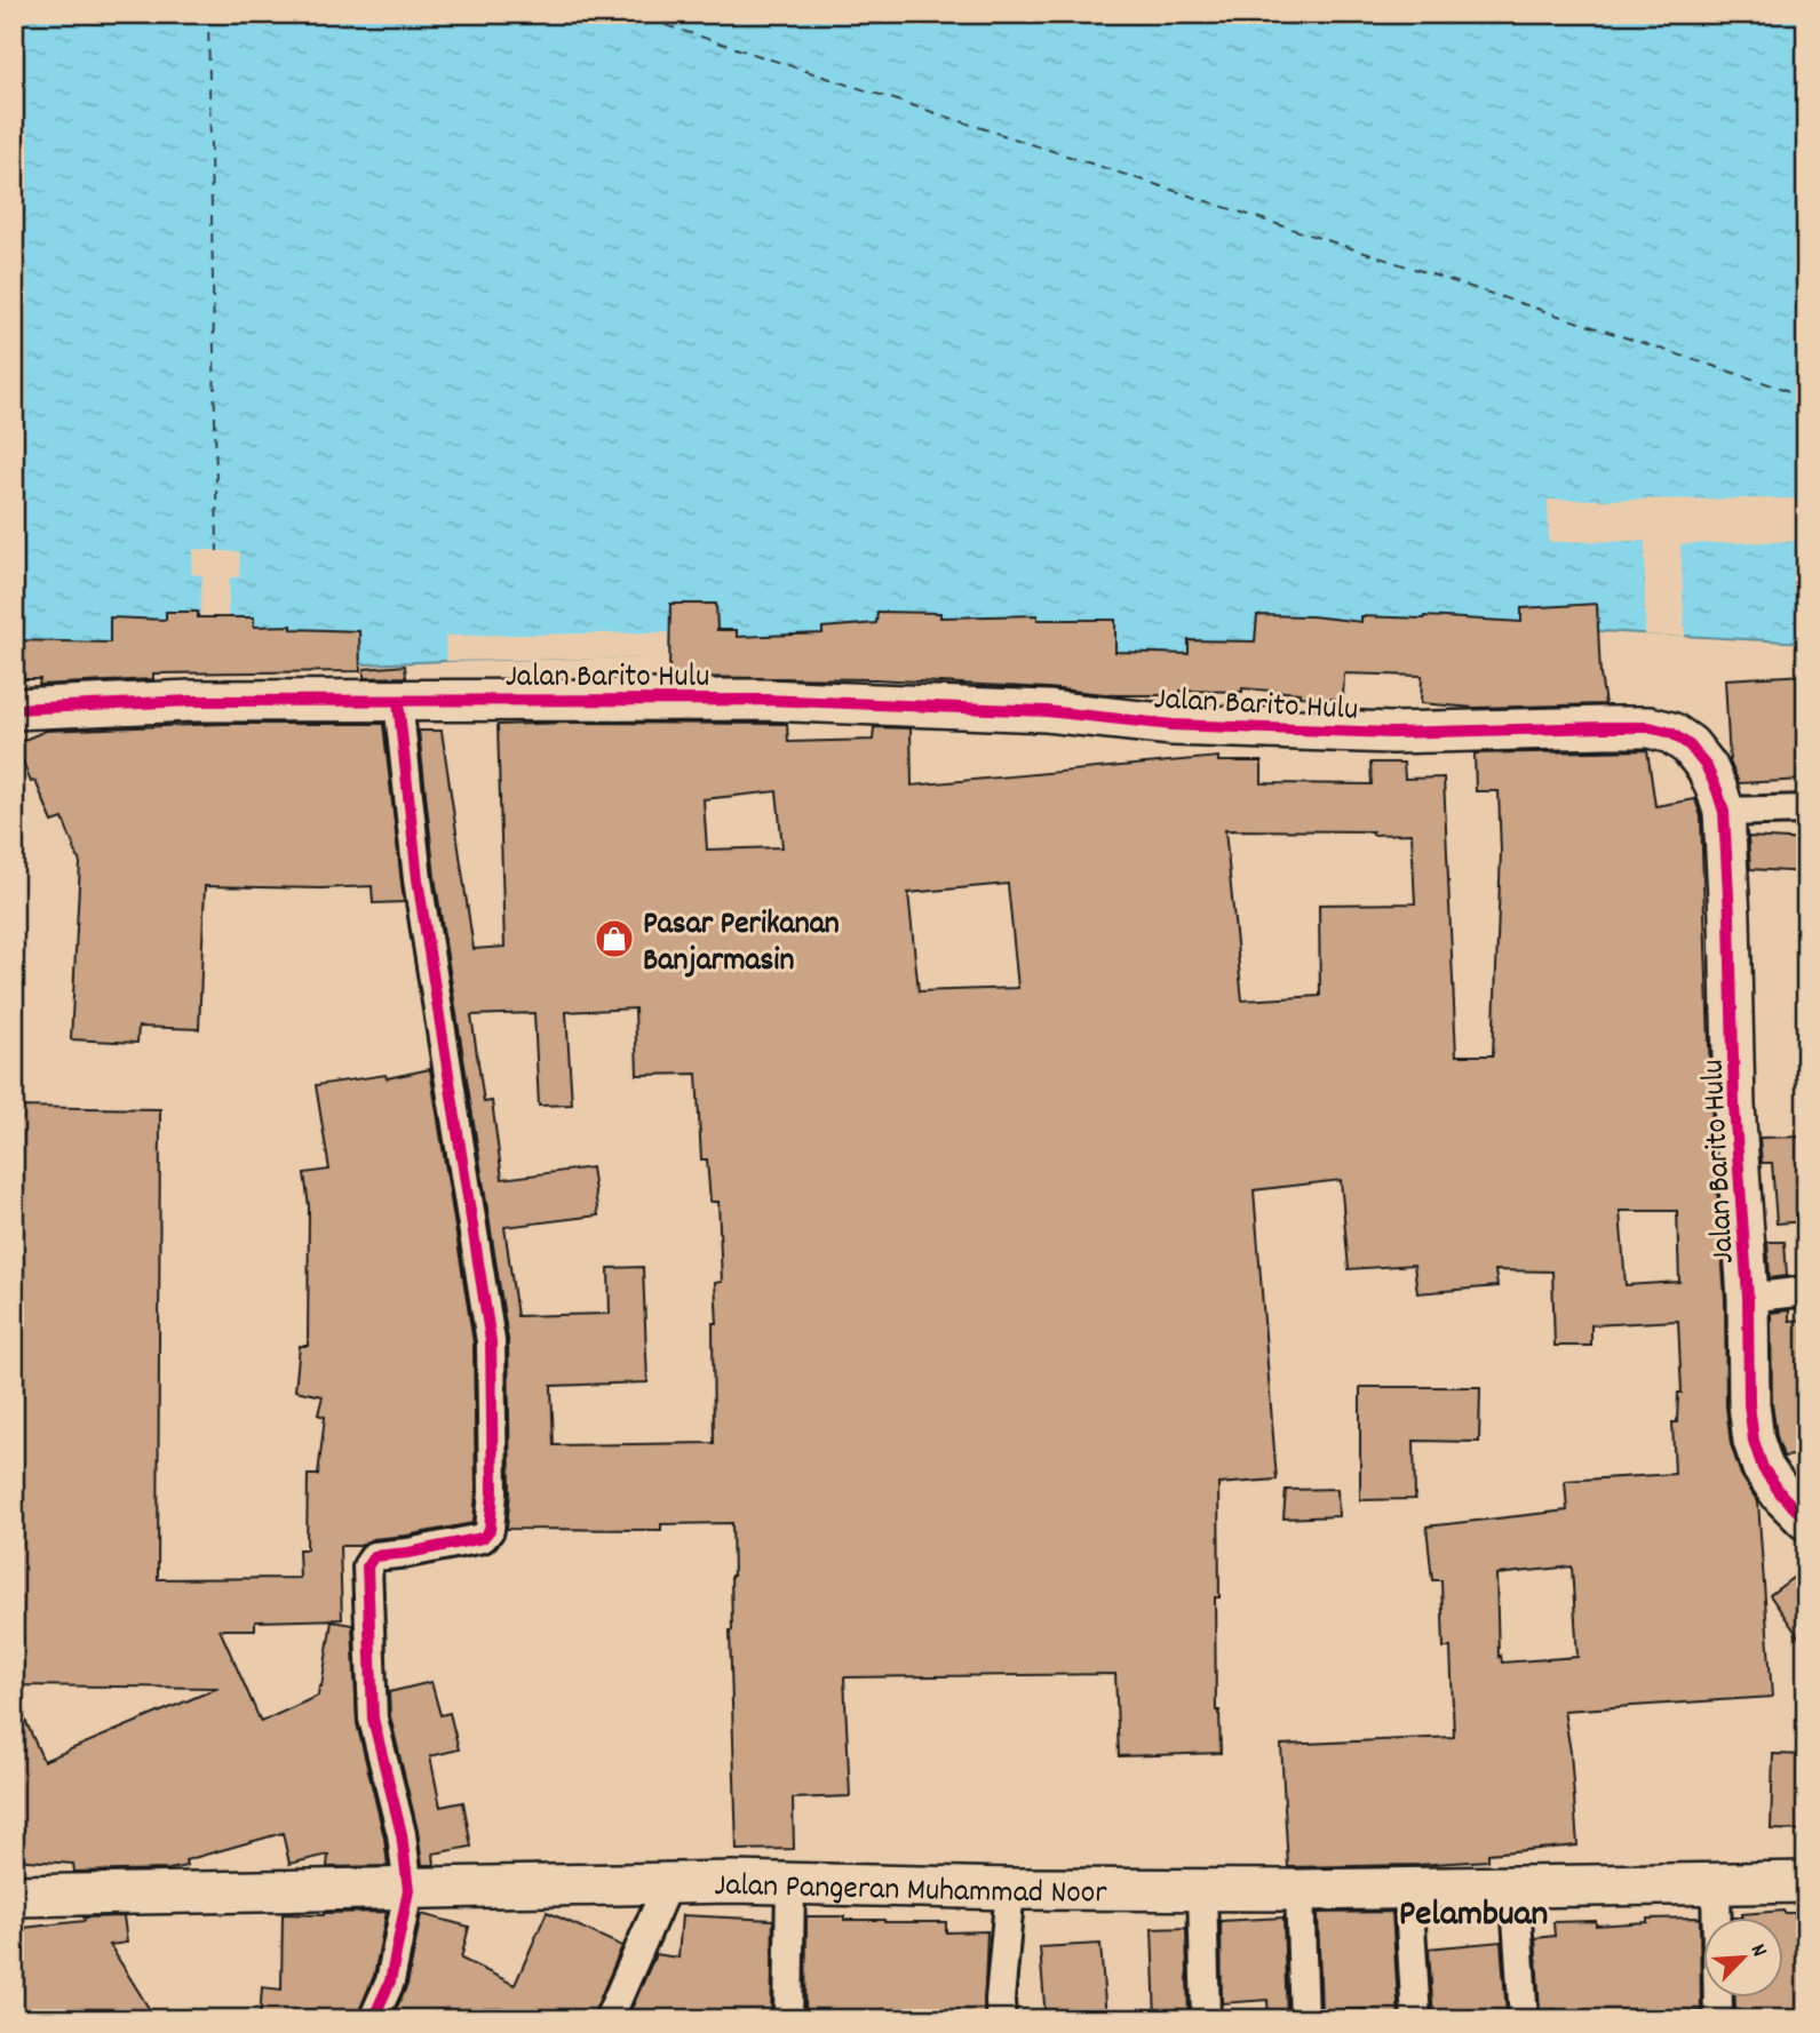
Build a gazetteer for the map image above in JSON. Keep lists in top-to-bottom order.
{
  "streets": {
    "street": ["Jalan Barito Hulu", "Jalan Pangeran Muhammad Noor"]
  },
  "districts": ["Pelambuan"],
  "places": {
    "shop": ["Pasar Perikanan Banjarmasin"]
  },
  "north": "top right"
}
